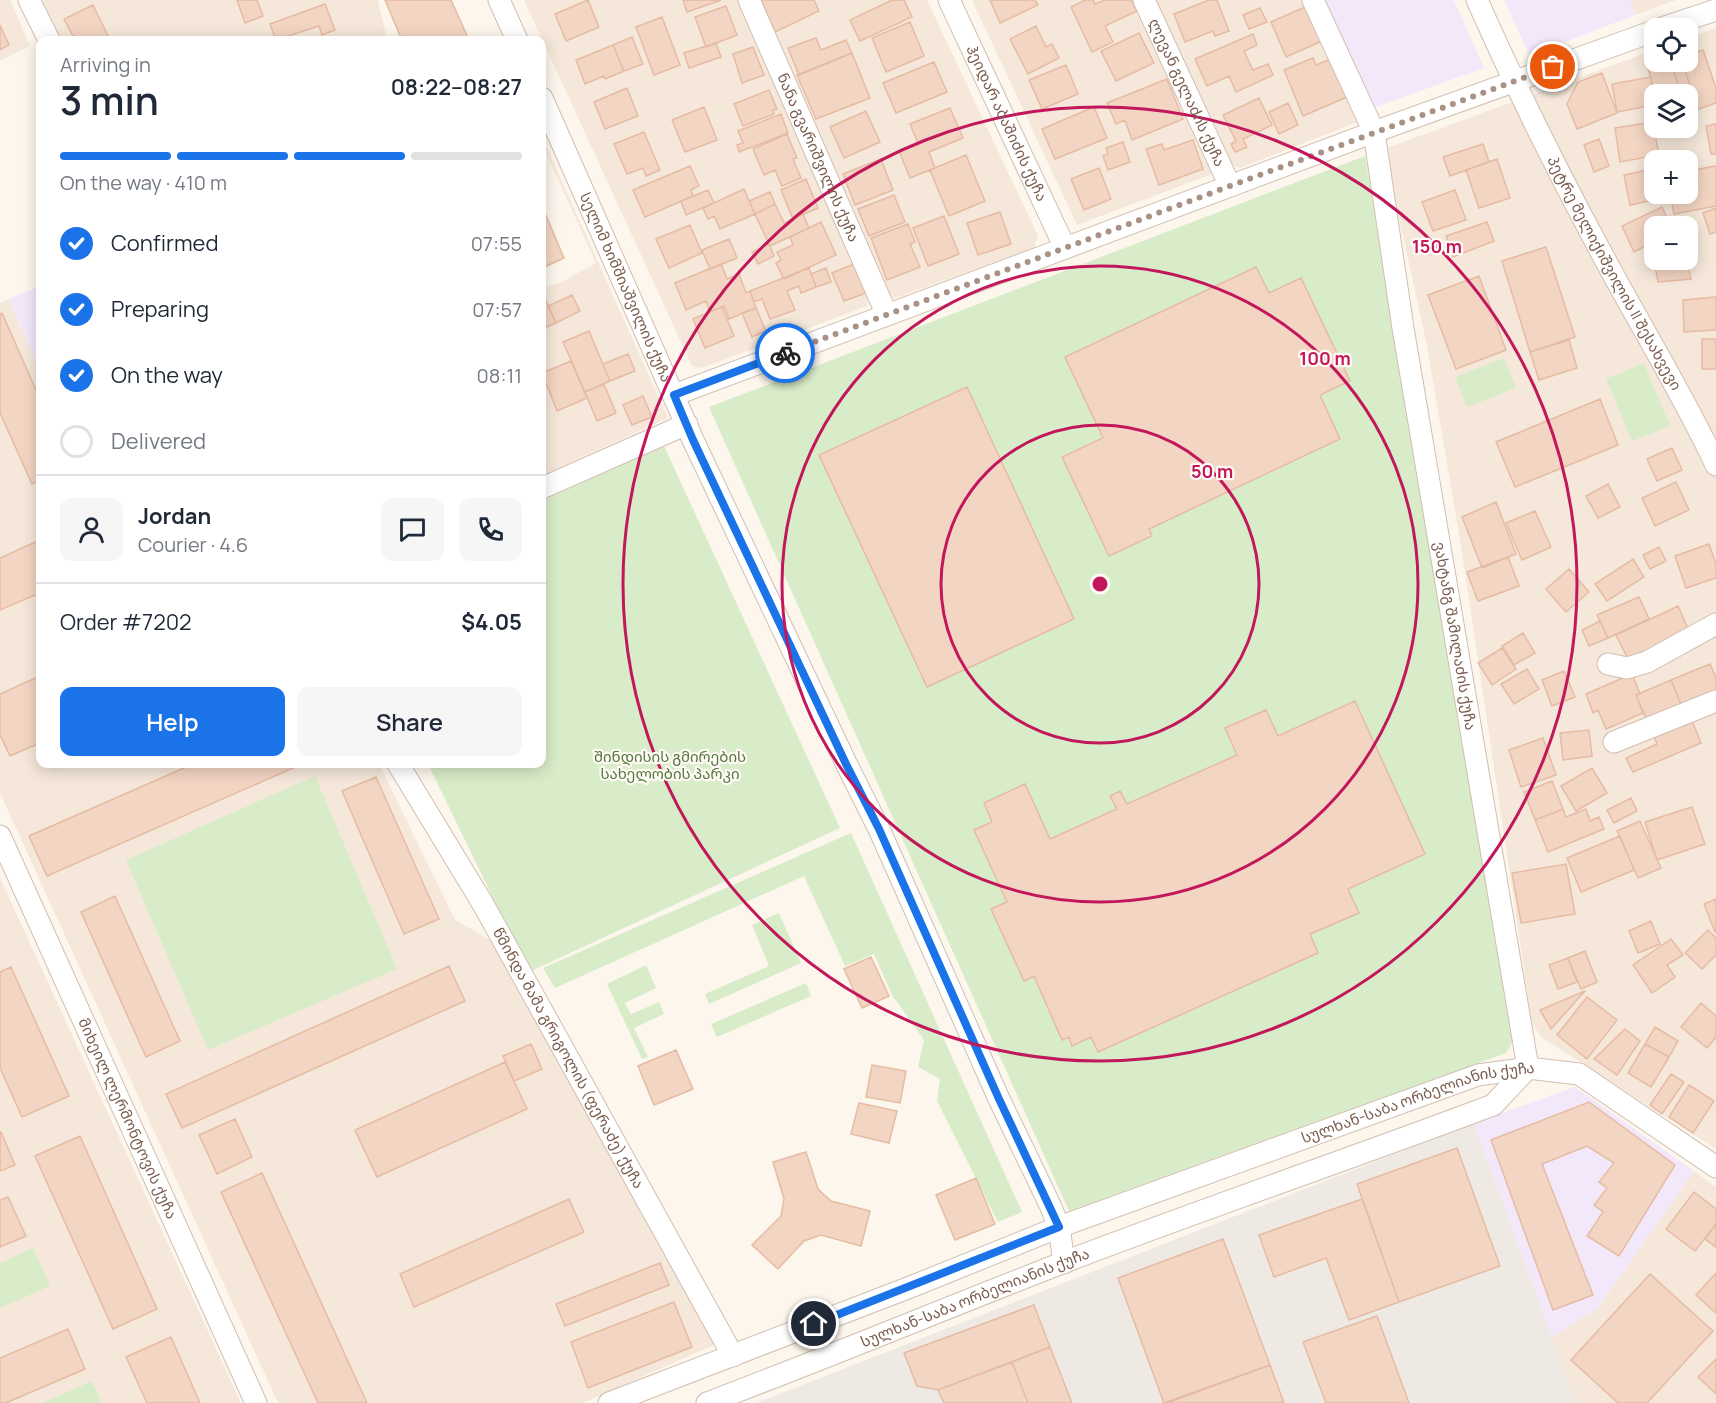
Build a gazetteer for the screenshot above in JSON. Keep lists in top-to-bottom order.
{
  "streets": {
    "street": [
      "ლევან გელაძის ქუჩა",
      "ჰეიდარ აბაშიძის ქუჩა",
      "ნანა გვარიშვილის ქუჩა",
      "პეტრე მელიქიშვილის II შესახვევი",
      "სელიმ ხიმშიაშვილის ქუჩა",
      "ვახტანგ შამილაძის ქუჩა",
      "წმინდა მამა გრიგოლის (ფერაძე) ქუჩა",
      "სულხან-საბა ორბელიანის ქუჩა",
      "მიხეილ ლერმონტოვის ქუჩა"
    ]
  },
  "crossings": [
    ["სელიმ ხიმშიაშვილის ქუჩა", "სულხან-საბა ორბელიანის ქუჩა"],
    ["ვახტანგ შამილაძის ქუჩა", "სულხან-საბა ორბელიანის ქუჩა"],
    ["წმინდა მამა გრიგოლის (ფერაძე) ქუჩა", "სულხან-საბა ორბელიანის ქუჩა"]
  ],
  "parks": ["შინდისის გმირების სახელობის პარკი"],
  "page": {
    "map_buttons": ["+", "−"],
    "heading": ["3 min", "Arriving in", "08:22–08:27"],
    "panel": [
      "Jordan",
      "Courier · 4.6",
      "Order #7202",
      "$4.05"
    ],
    "bar": "On the way · 410 m",
    "list": [
      ["Confirmed", "07:55"],
      ["Preparing", "07:57"],
      ["On the way", "08:11"],
      "Delivered"
    ],
    "buttons": ["Help", "Share"]
  },
  "rings": ["150 m", "100 m", "50 m"]
}
